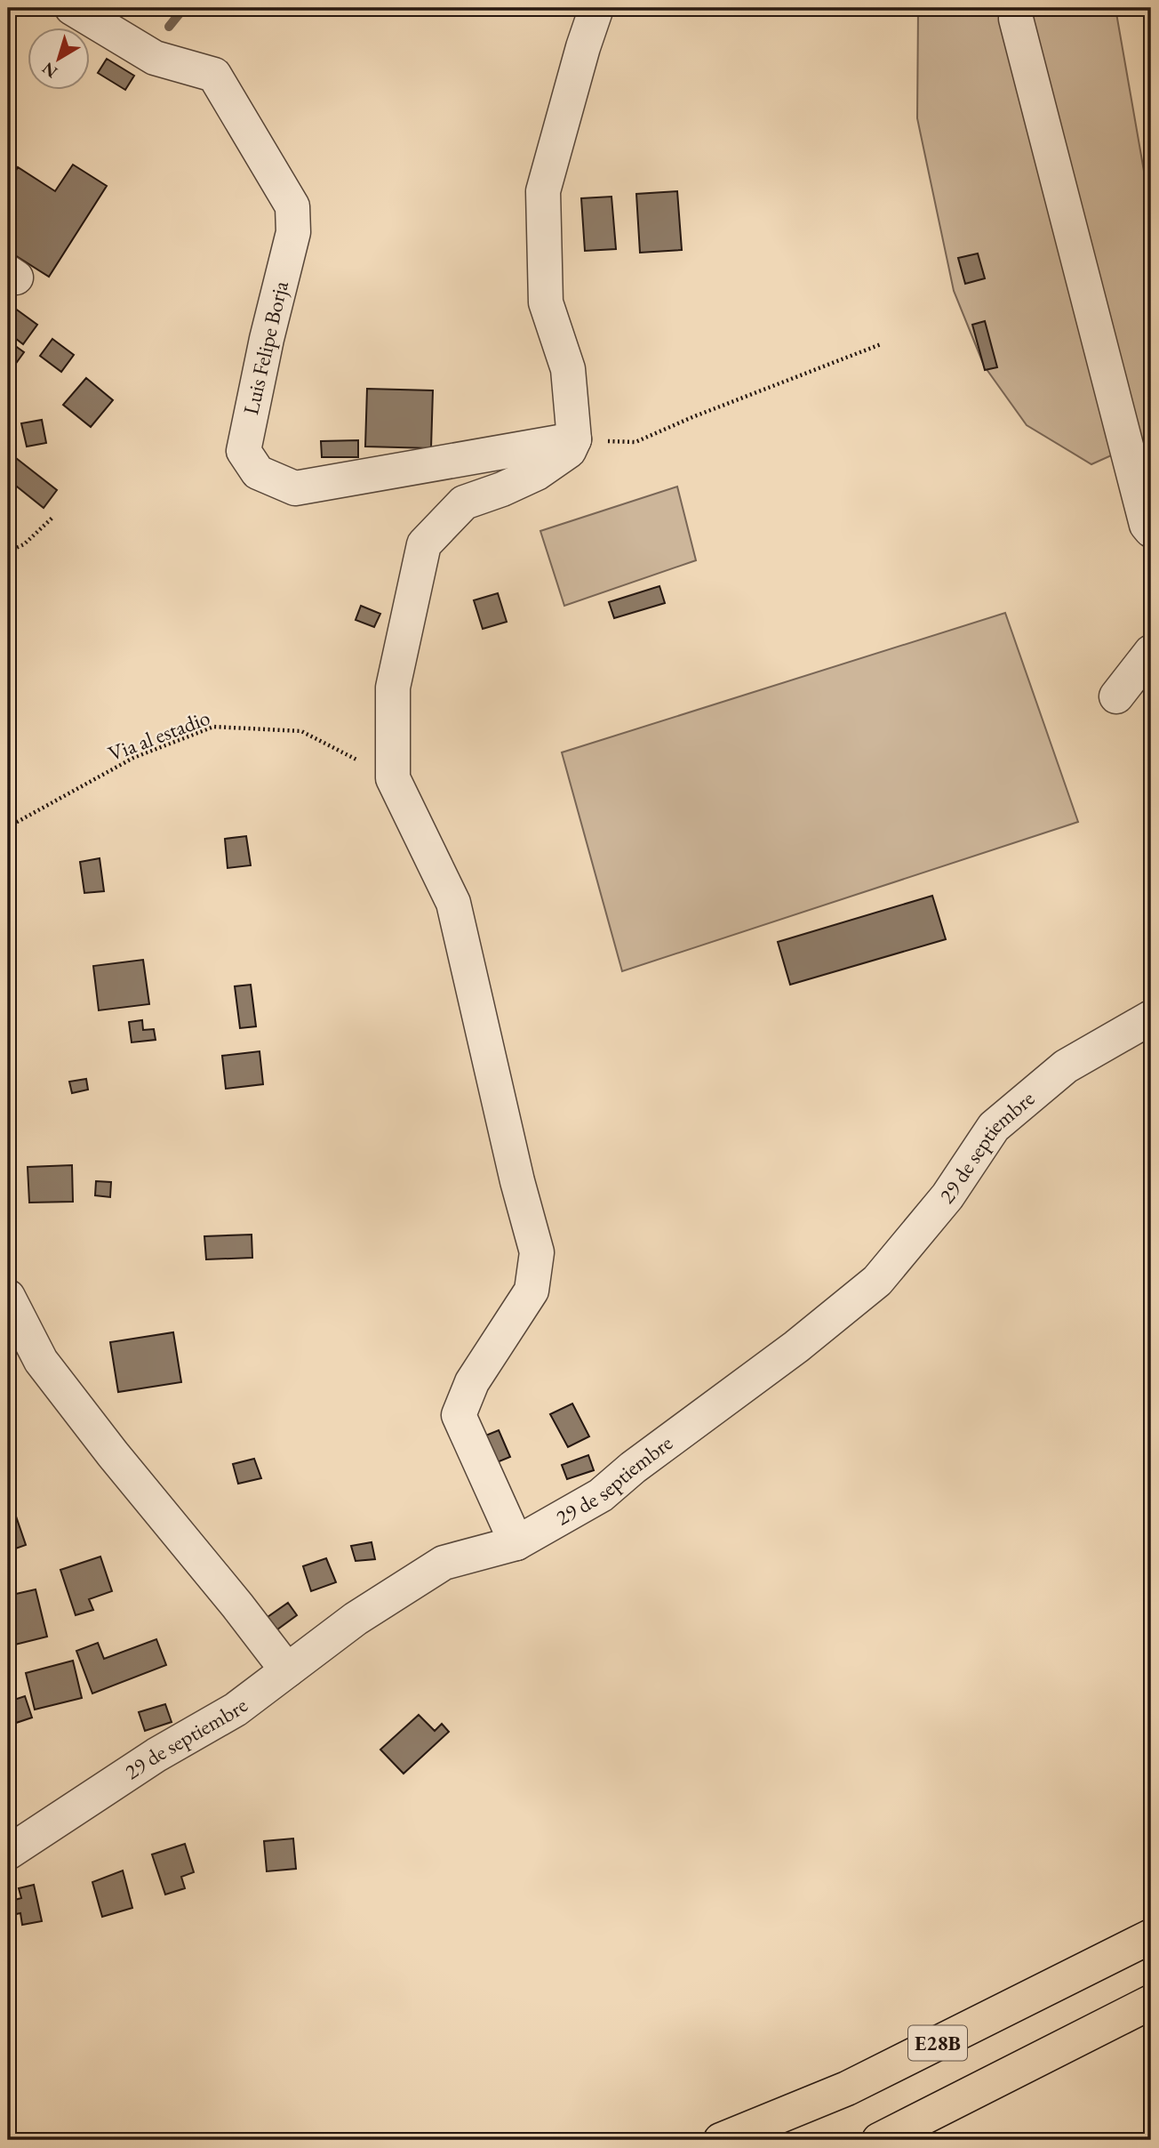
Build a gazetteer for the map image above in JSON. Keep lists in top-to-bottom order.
{
  "streets": {
    "highway": ["E28B"],
    "street": ["Luis Felipe Borja", "29 de septiembre"],
    "path": ["Via al estadio"]
  },
  "north": "bottom left"
}
